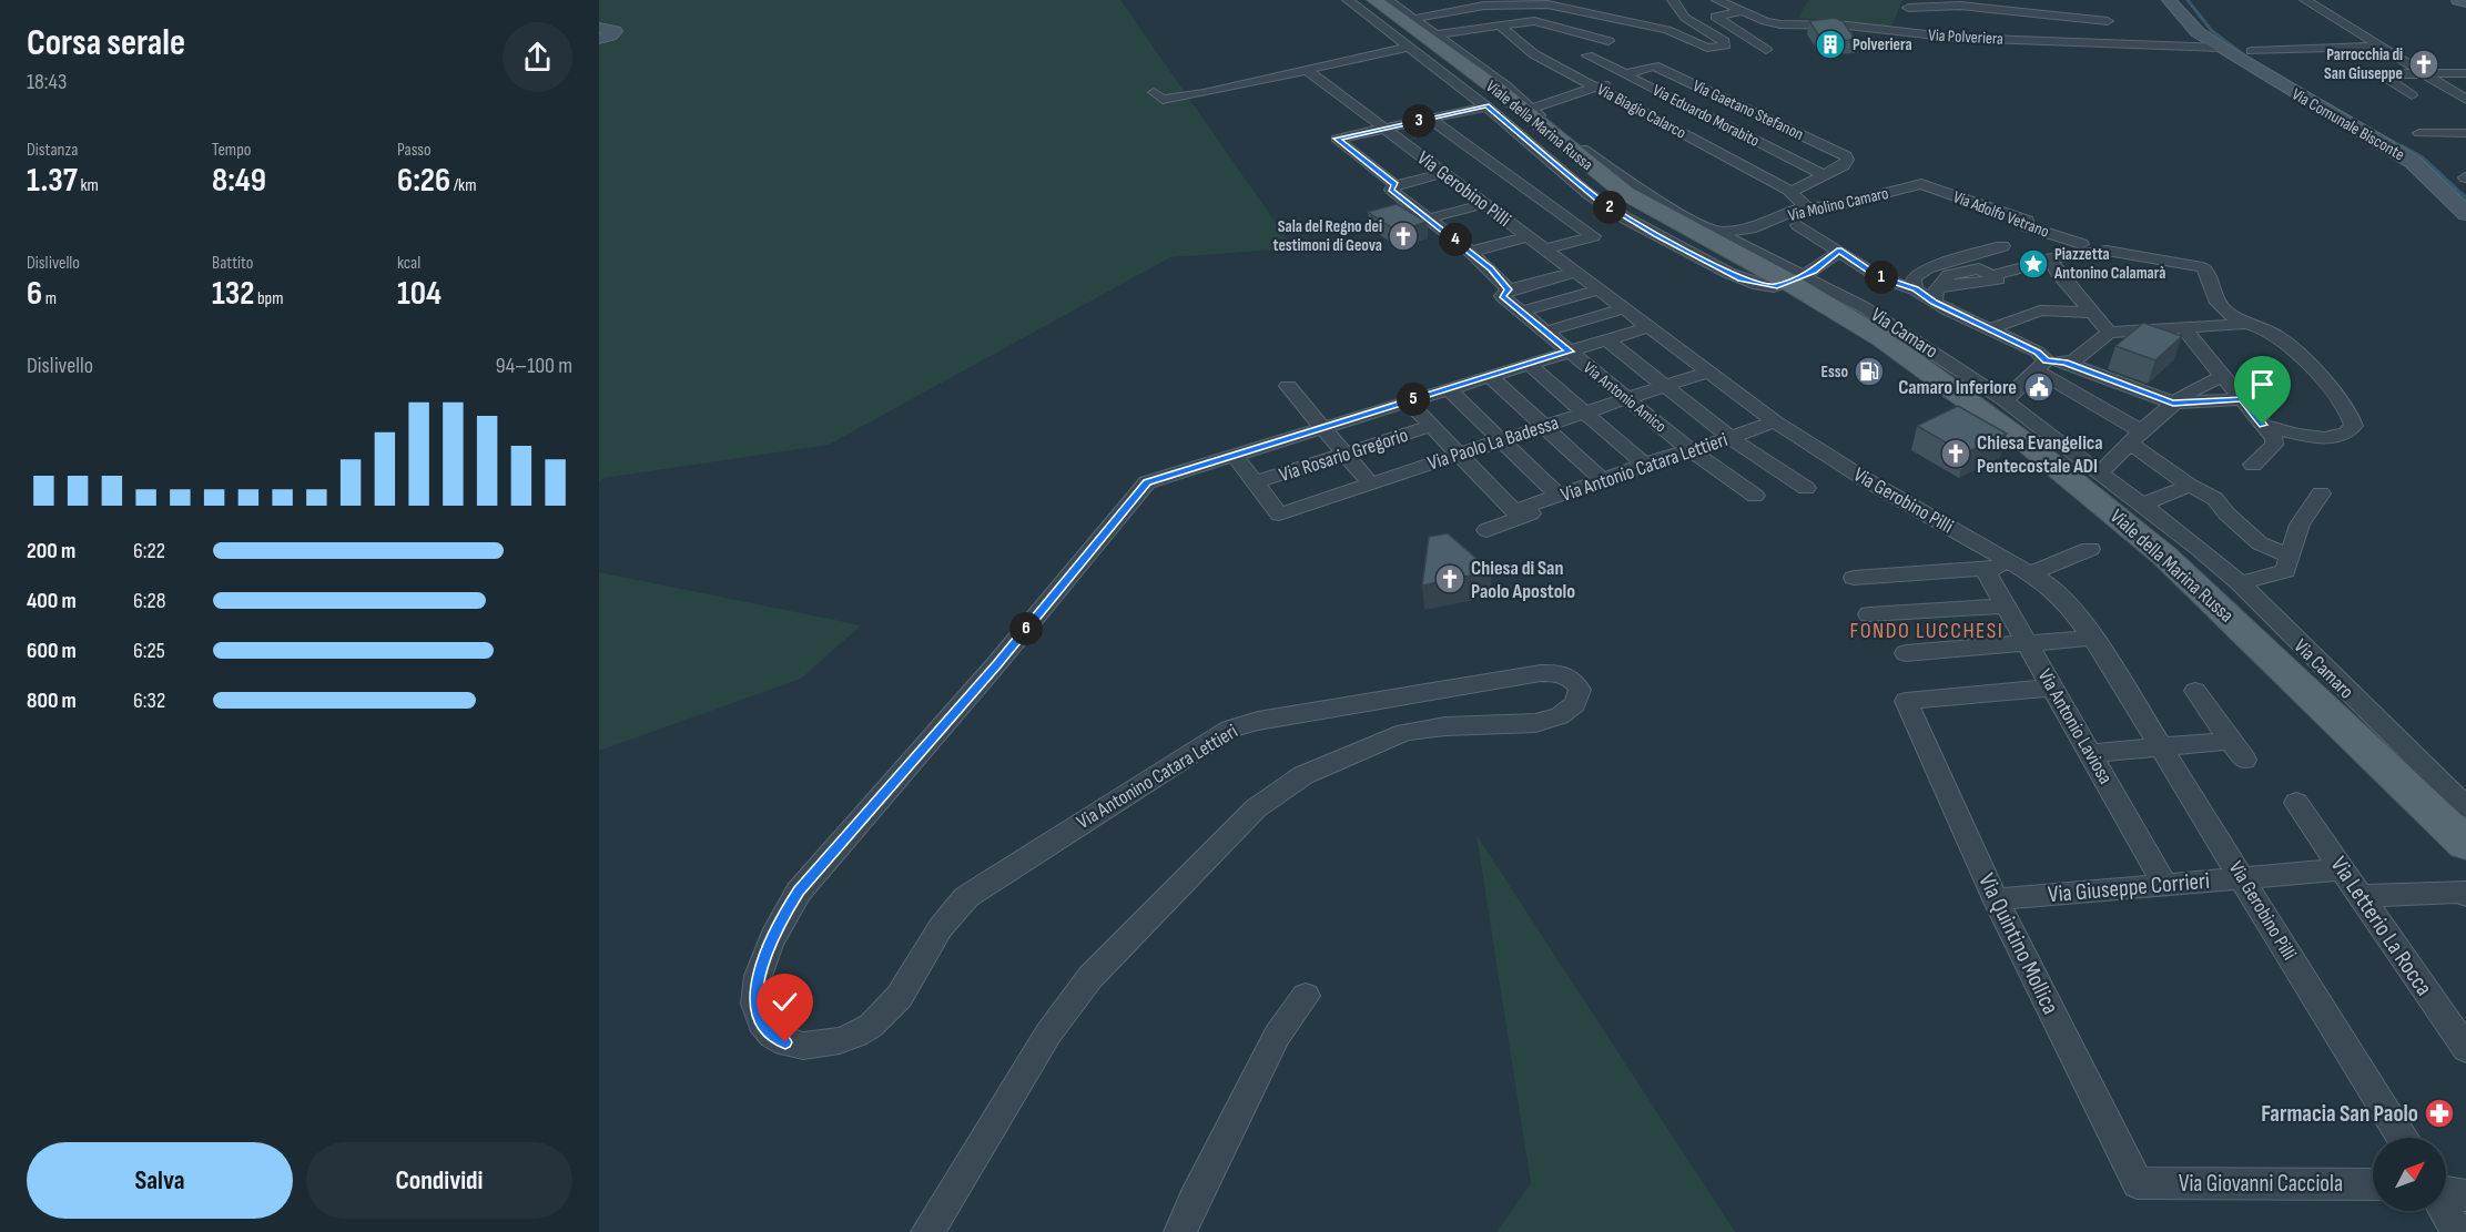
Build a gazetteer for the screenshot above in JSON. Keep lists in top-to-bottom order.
{
  "streets": {
    "main road": ["Viale della Marina Russa"],
    "street": [
      "Via Polveriera",
      "Via Gaetano Stefanon",
      "Via Biagio Calarco",
      "Via Eduardo Morabito",
      "Via Comunale Bisconte",
      "Via Gerobino Pilli",
      "Via Molino Camaro",
      "Via Adolfo Vetrano",
      "Via Camaro",
      "Via Antonio Amico",
      "Via Paolo La Badessa",
      "Via Rosario Gregorio",
      "Via Antonio Catara Lettieri",
      "Via Antonio Laviosa",
      "Via Antonino Catara Lettieri",
      "Via Giuseppe Corrieri",
      "Via Letterio La Rocca",
      "Via Quintino Mollica",
      "Via Giovanni Cacciola"
    ]
  },
  "crossings": [
    ["Via Polveriera", "Via Comunale Bisconte"],
    ["Via Gaetano Stefanon", "Via Eduardo Morabito"],
    ["Via Biagio Calarco", "Via Molino Camaro"],
    ["Viale della Marina Russa", "Via Camaro"],
    ["Via Gerobino Pilli", "Via Antonio Amico"],
    ["Via Gerobino Pilli", "Via Paolo La Badessa"],
    ["Via Gerobino Pilli", "Via Antonio Catara Lettieri"],
    ["Via Gerobino Pilli", "Via Giuseppe Corrieri"],
    ["Via Molino Camaro", "Via Adolfo Vetrano"],
    ["Via Molino Camaro", "Via Camaro"],
    ["Via Antonio Amico", "Via Paolo La Badessa"],
    ["Via Antonio Amico", "Via Antonio Catara Lettieri"],
    ["Via Paolo La Badessa", "Via Rosario Gregorio"],
    ["Via Paolo La Badessa", "Via Antonio Catara Lettieri"],
    ["Via Antonio Laviosa", "Via Giuseppe Corrieri"],
    ["Via Antonio Laviosa", "Via Quintino Mollica"],
    ["Via Giuseppe Corrieri", "Via Letterio La Rocca"],
    ["Via Giuseppe Corrieri", "Via Quintino Mollica"],
    ["Via Quintino Mollica", "Via Giovanni Cacciola"]
  ],
  "districts": ["FONDO LUCCHESI"],
  "places": {
    "building": ["Polveriera"],
    "church": [
      "Parrocchia di San Giuseppe",
      "Sala del Regno dei testimoni di Geova",
      "Chiesa Evangelica Pentecostale ADI",
      "Chiesa di San Paolo Apostolo"
    ],
    "place": ["Piazzetta Antonino Calamarà"],
    "fuel station": ["Esso"],
    "public building": ["Camaro Inferiore"],
    "pharmacy": ["Farmacia San Paolo"]
  },
  "north": "top right",
  "page": {
    "heading": ["Corsa serale", "18:43"],
    "pins": [
      "3",
      "2",
      "4",
      "1",
      "5",
      "6"
    ],
    "stats": [
      ["Distanza", "1.37 km"],
      ["Tempo", "8:49"],
      ["Passo", "6:26 /km"],
      ["Dislivello", "6 m"],
      ["Battito", "132 bpm"],
      ["kcal", "104"]
    ],
    "chart": ["Dislivello", "94–100 m"],
    "list": [
      {
        "name": "200 m",
        "note": "6:22"
      },
      {
        "name": "400 m",
        "note": "6:28"
      },
      {
        "name": "600 m",
        "note": "6:25"
      },
      {
        "name": "800 m",
        "note": "6:32"
      }
    ],
    "buttons": ["Salva", "Condividi"]
  }
}
